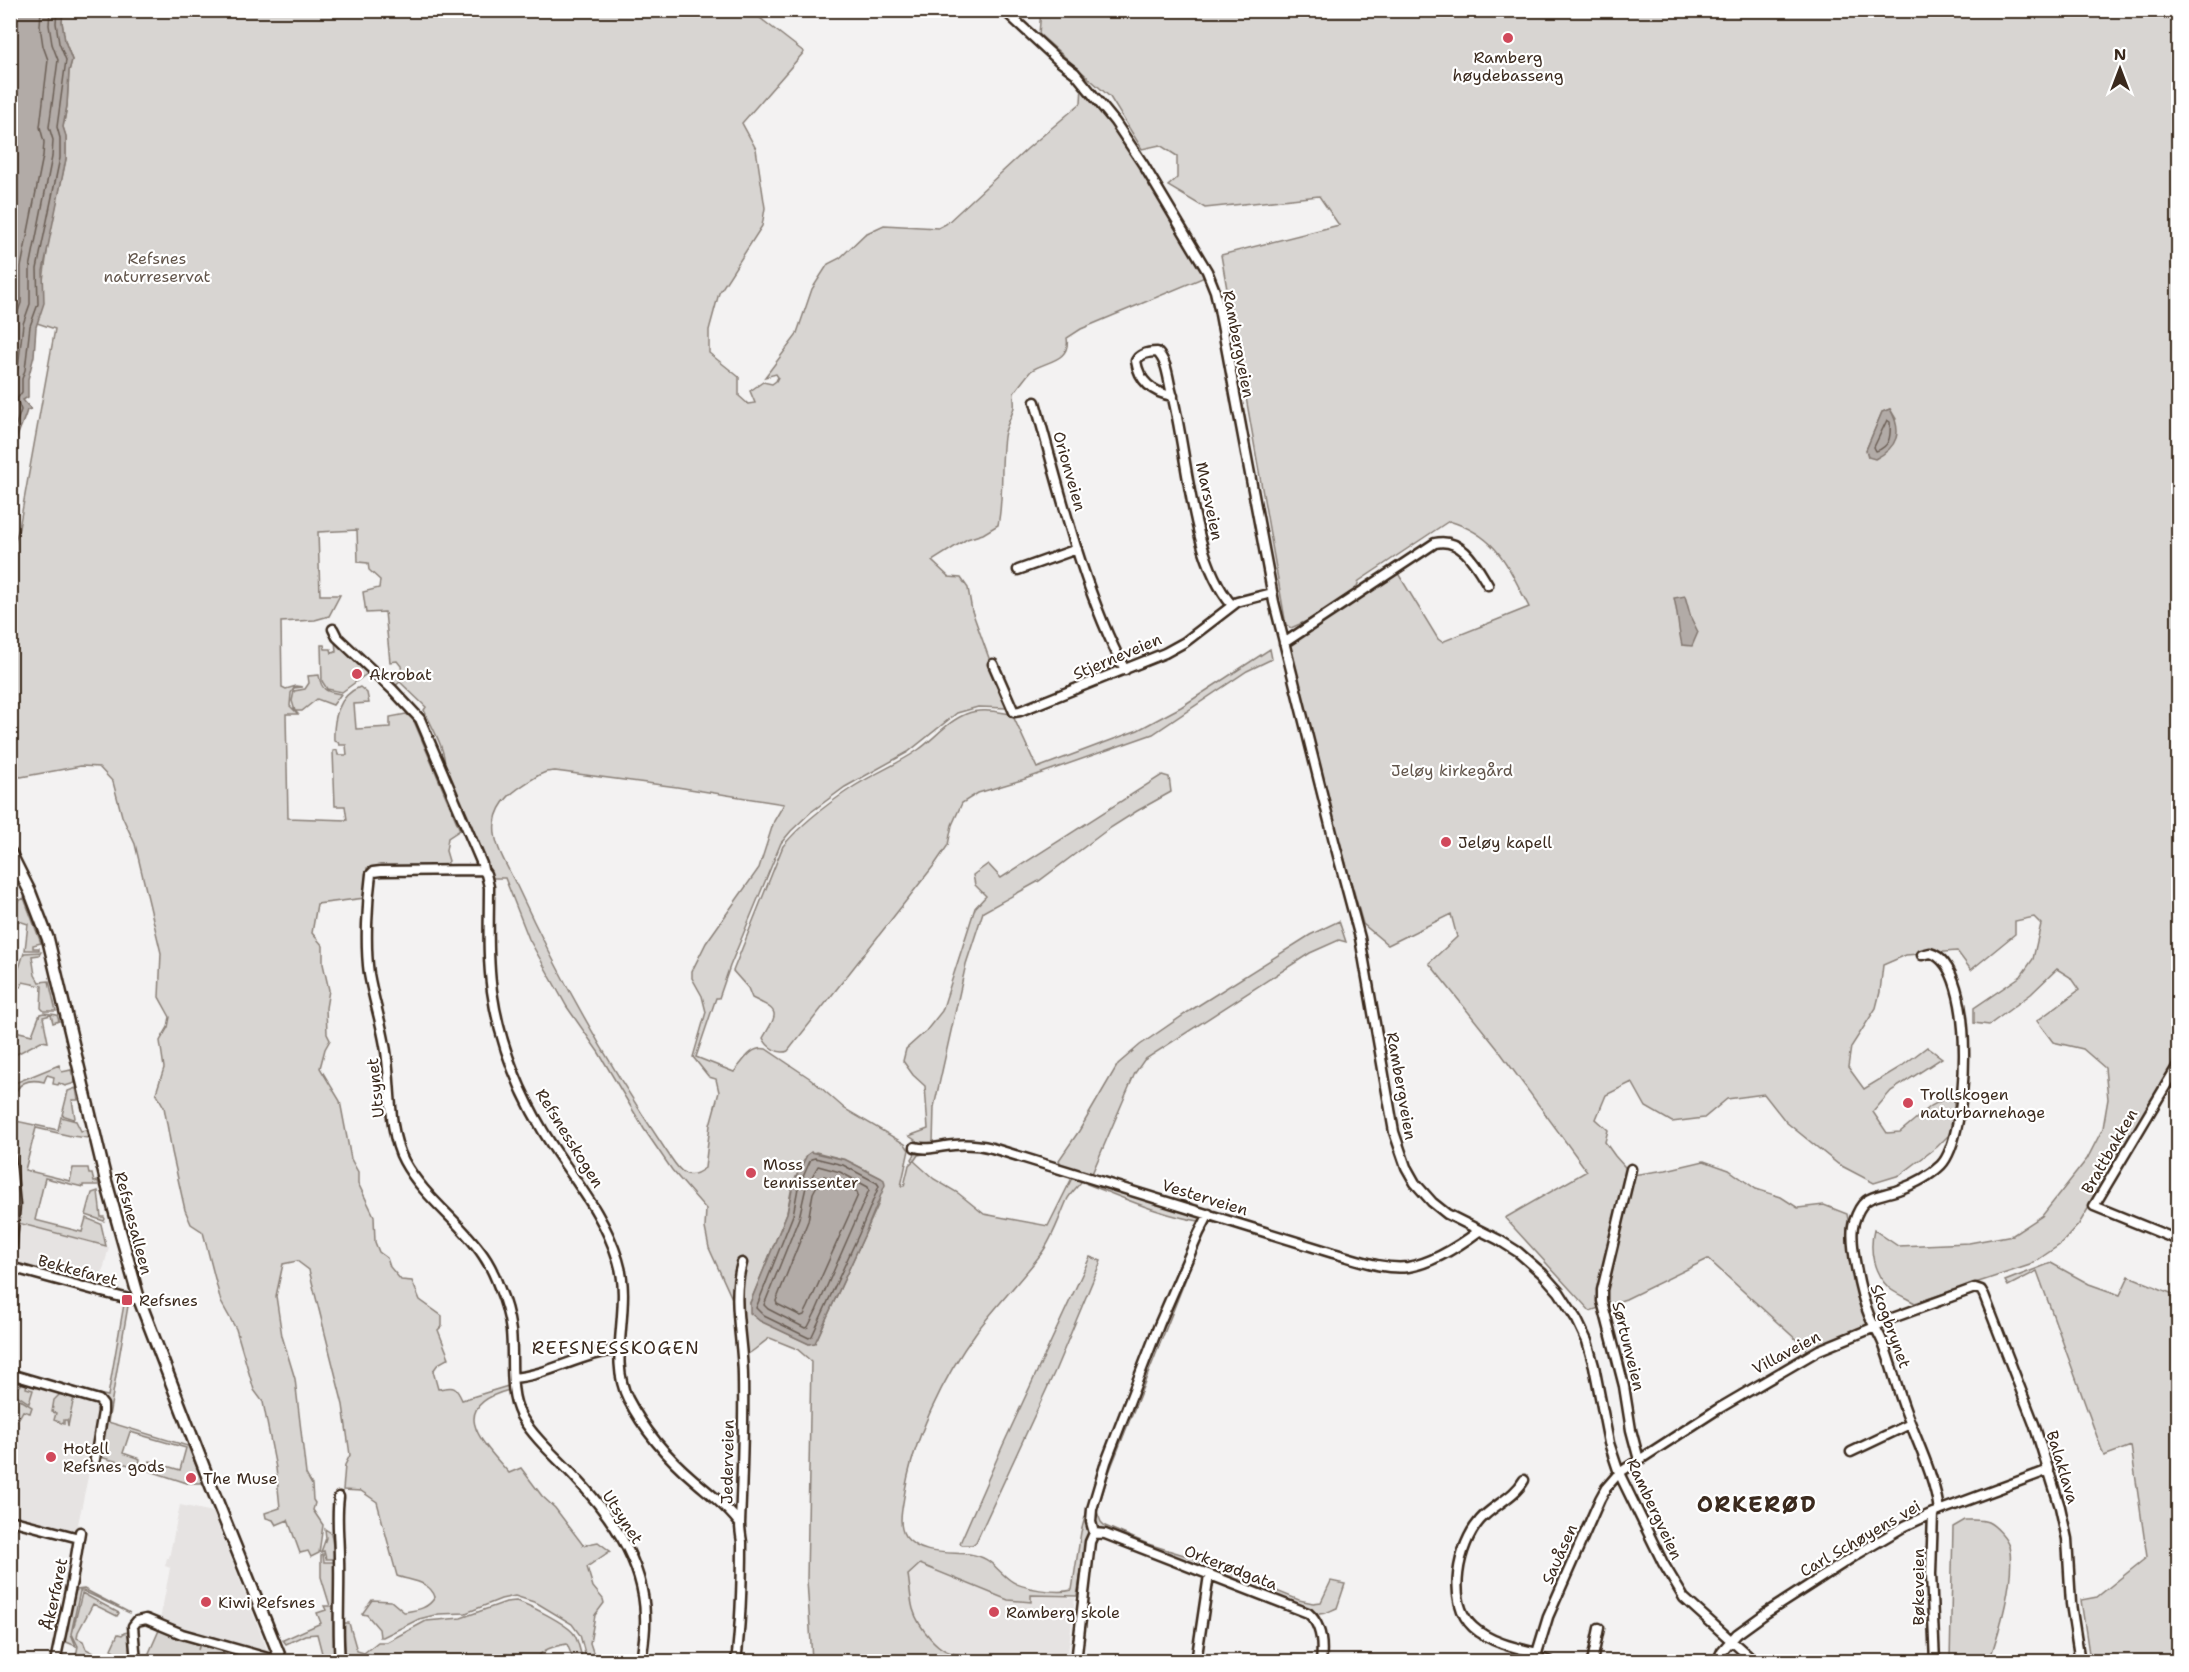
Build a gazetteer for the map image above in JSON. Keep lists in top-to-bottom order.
{
  "streets": {
    "street": [
      "Rambergveien",
      "Orionveien",
      "Marsveien",
      "Stjerneveien",
      "Utsynet",
      "Refsnesskogen",
      "Brattbakken",
      "Vesterveien",
      "Refsnesalleen",
      "Bekkefaret",
      "Skogbrynet",
      "Sørtunveien",
      "Villaveien",
      "Jederveien",
      "Balaklava",
      "Carl Schøyens vei",
      "Sauåsen",
      "Orkerødgata",
      "Bøkeveien",
      "Åkerfaret"
    ]
  },
  "crossings": [
    ["Rambergveien", "Stjerneveien"],
    ["Rambergveien", "Vesterveien"],
    ["Rambergveien", "Villaveien"],
    ["Rambergveien", "Carl Schøyens vei"],
    ["Rambergveien", "Sauåsen"],
    ["Orionveien", "Stjerneveien"],
    ["Marsveien", "Stjerneveien"],
    ["Utsynet", "Refsnesskogen"],
    ["Refsnesskogen", "Jederveien"],
    ["Refsnesalleen", "Bekkefaret"],
    ["Skogbrynet", "Villaveien"],
    ["Skogbrynet", "Carl Schøyens vei"],
    ["Skogbrynet", "Bøkeveien"],
    ["Sørtunveien", "Villaveien"],
    ["Villaveien", "Balaklava"],
    ["Villaveien", "Sauåsen"],
    ["Balaklava", "Carl Schøyens vei"],
    ["Carl Schøyens vei", "Bøkeveien"]
  ],
  "districts": ["REFSNESSKOGEN", "ORKERØD"],
  "parks": ["Refsnes naturreservat", "Jeløy kirkegård"],
  "places": {
    "other": [
      "Ramberg høydebasseng",
      "Akrobat",
      "Jeløy kapell",
      "Trollskogen naturbarnehage",
      "Moss tennissenter",
      "Hotell Refsnes gods",
      "The Muse",
      "Kiwi Refsnes",
      "Ramberg skole"
    ],
    "transit": ["Refsnes"]
  },
  "north": "top"
}
